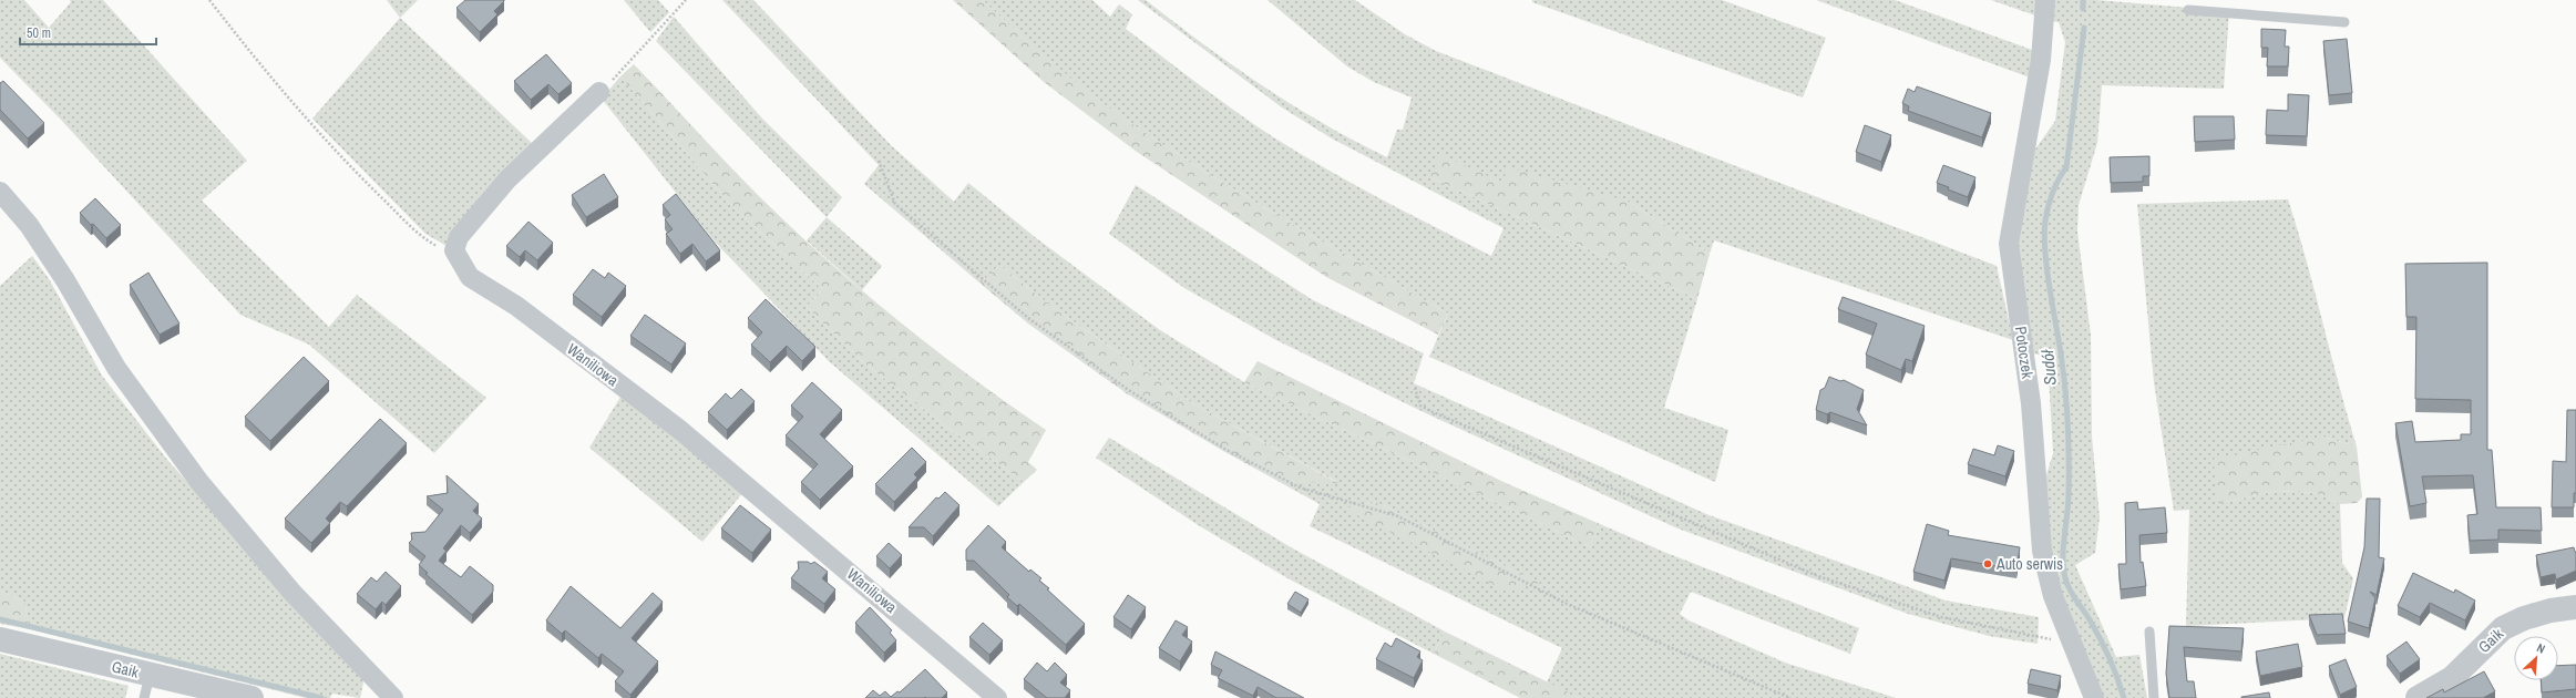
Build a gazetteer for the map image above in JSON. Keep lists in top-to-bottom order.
{
  "streets": {
    "street": ["Potoczek", "Waniliowa", "Gaik"]
  },
  "water": ["Sudół"],
  "places": ["Auto serwis"],
  "scale_bar": "50 m",
  "north": "top right"
}
